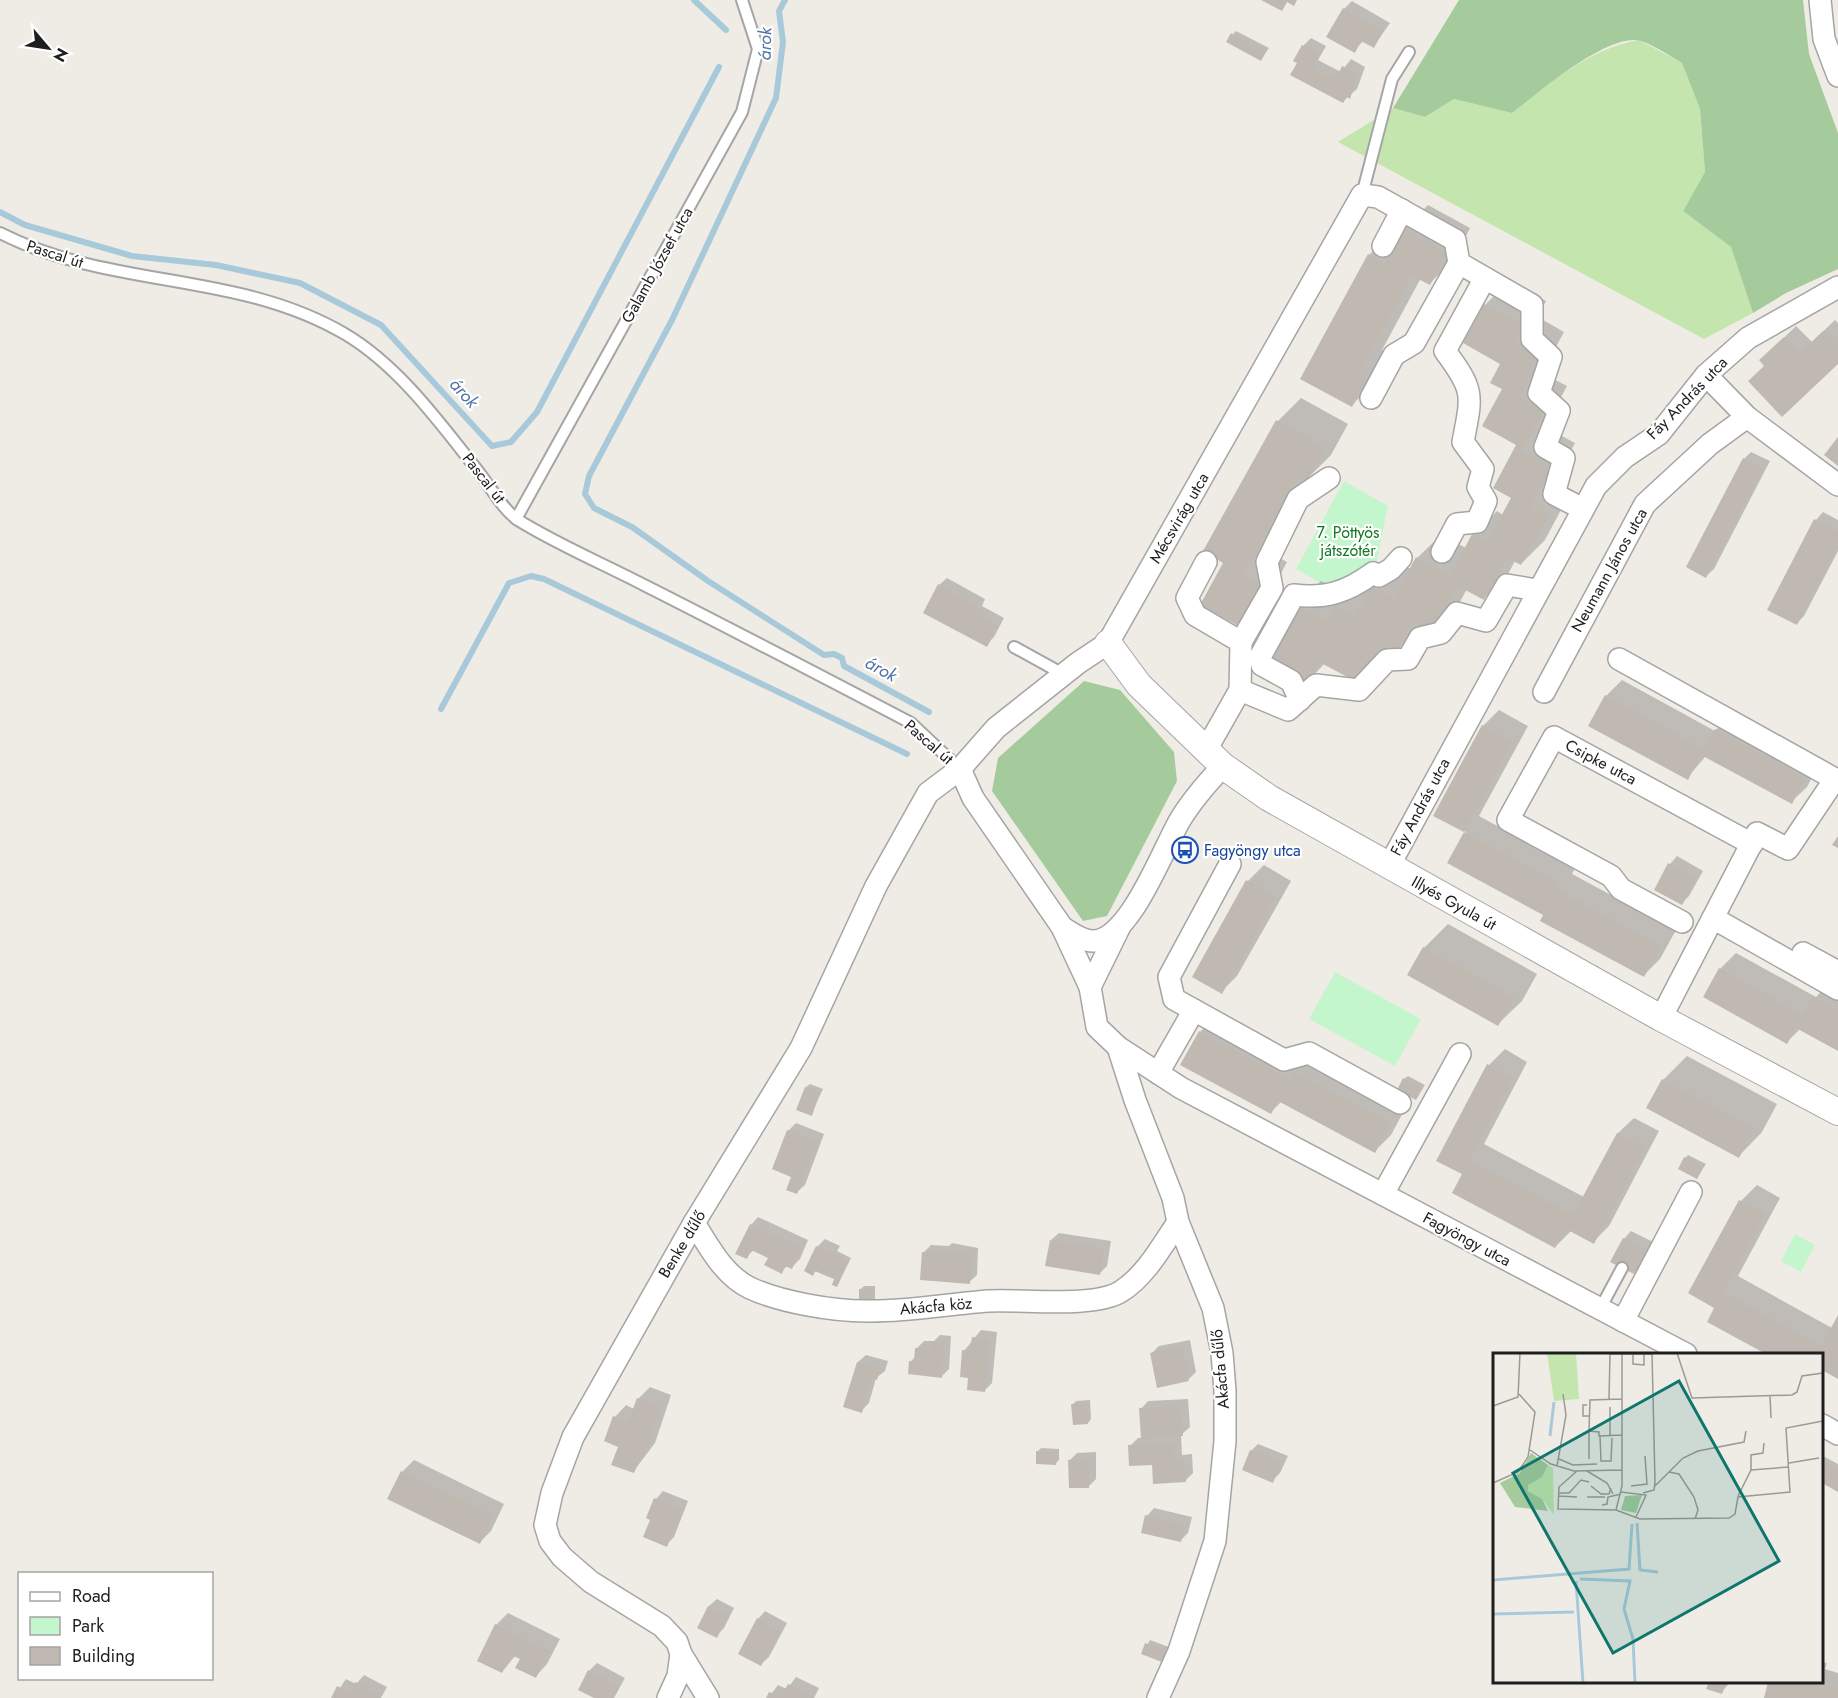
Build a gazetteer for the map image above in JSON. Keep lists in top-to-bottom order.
{
  "streets": {
    "street": [
      "Fáy András utca",
      "Mécsvirág utca",
      "Neumann János utca",
      "Csipke utca",
      "Illyés Gyula út",
      "Fagyöngy utca",
      "Benke dűlő",
      "Akácfa köz",
      "Akácfa dűlő"
    ],
    "lane": ["Pascal út", "Galamb József utca"]
  },
  "crossings": [
    ["Pascal út", "Galamb József utca"],
    ["Pascal út", "Mécsvirág utca"],
    ["Pascal út", "Fagyöngy utca"],
    ["Pascal út", "Benke dűlő"],
    ["Fáy András utca", "Illyés Gyula út"],
    ["Mécsvirág utca", "Illyés Gyula út"],
    ["Mécsvirág utca", "Fagyöngy utca"],
    ["Mécsvirág utca", "Benke dűlő"],
    ["Fagyöngy utca", "Benke dűlő"],
    ["Fagyöngy utca", "Akácfa dűlő"],
    ["Benke dűlő", "Akácfa köz"],
    ["Akácfa köz", "Akácfa dűlő"]
  ],
  "water": ["árok"],
  "parks": ["7. Pöttyös játszótér"],
  "places": {
    "bus stop": ["Fagyöngy utca"]
  },
  "legend": ["Road", "Park", "Building"],
  "north": "bottom right"
}
